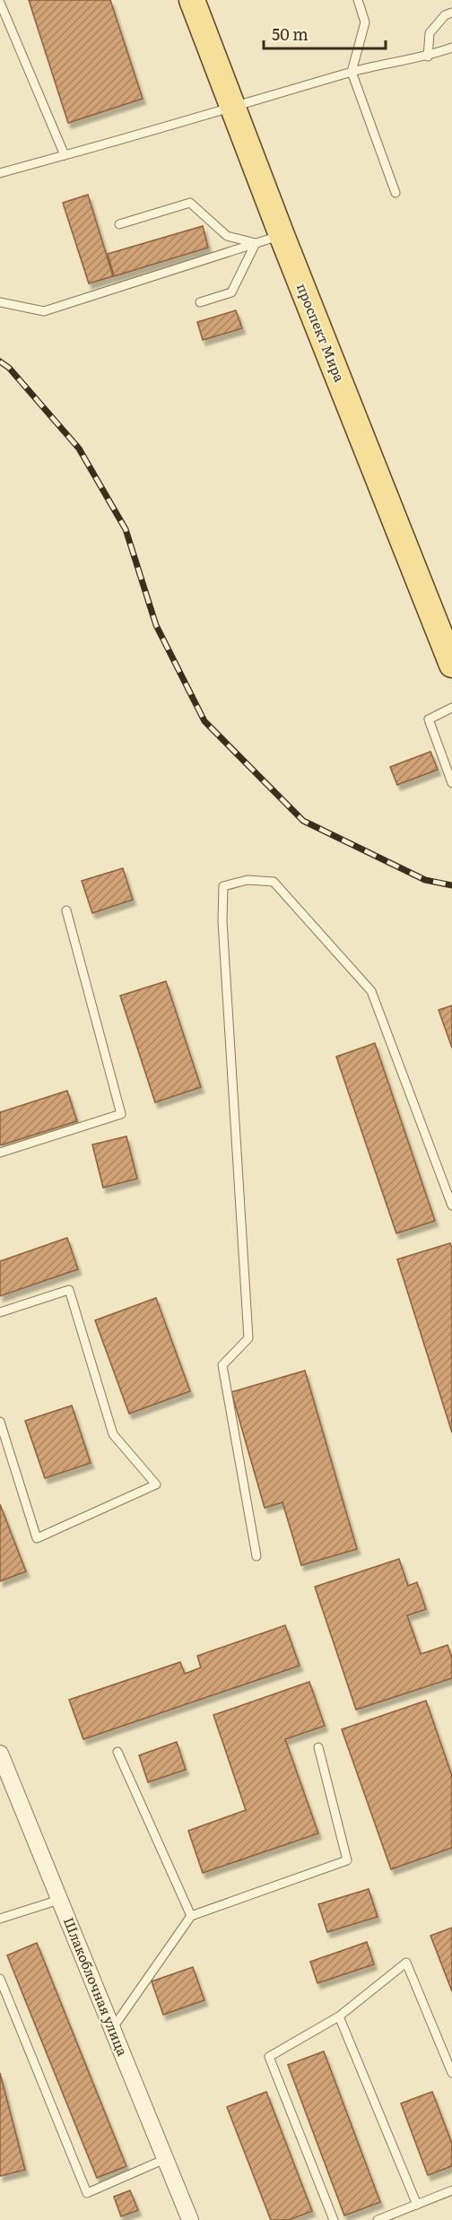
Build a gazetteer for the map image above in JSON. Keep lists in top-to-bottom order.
{
  "streets": {
    "main road": ["проспект Мира"],
    "street": ["Шлакоблочная улица"]
  },
  "scale_bar": "50 m"
}
